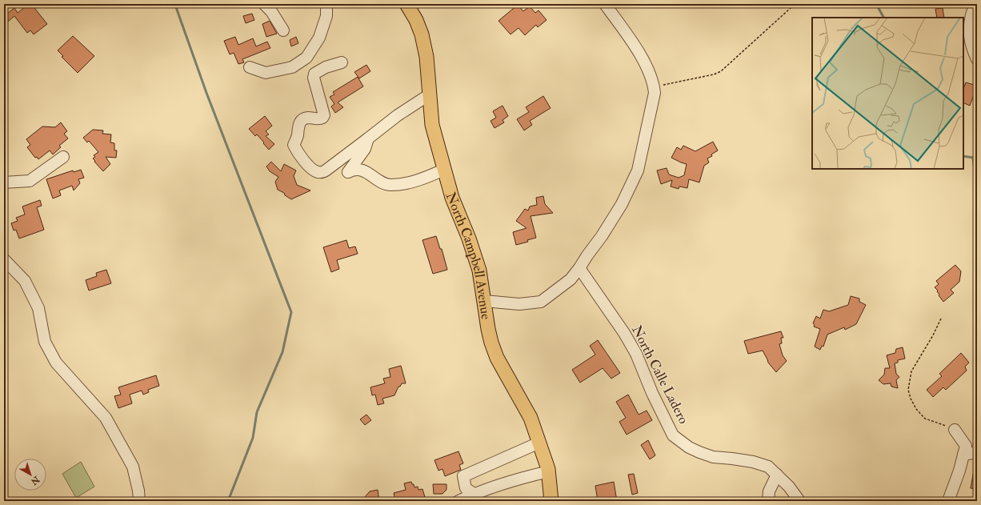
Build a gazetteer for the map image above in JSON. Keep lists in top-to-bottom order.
{
  "streets": {
    "main road": ["North Campbell Avenue"],
    "street": ["North Calle Ladero"]
  },
  "north": "bottom right"
}
